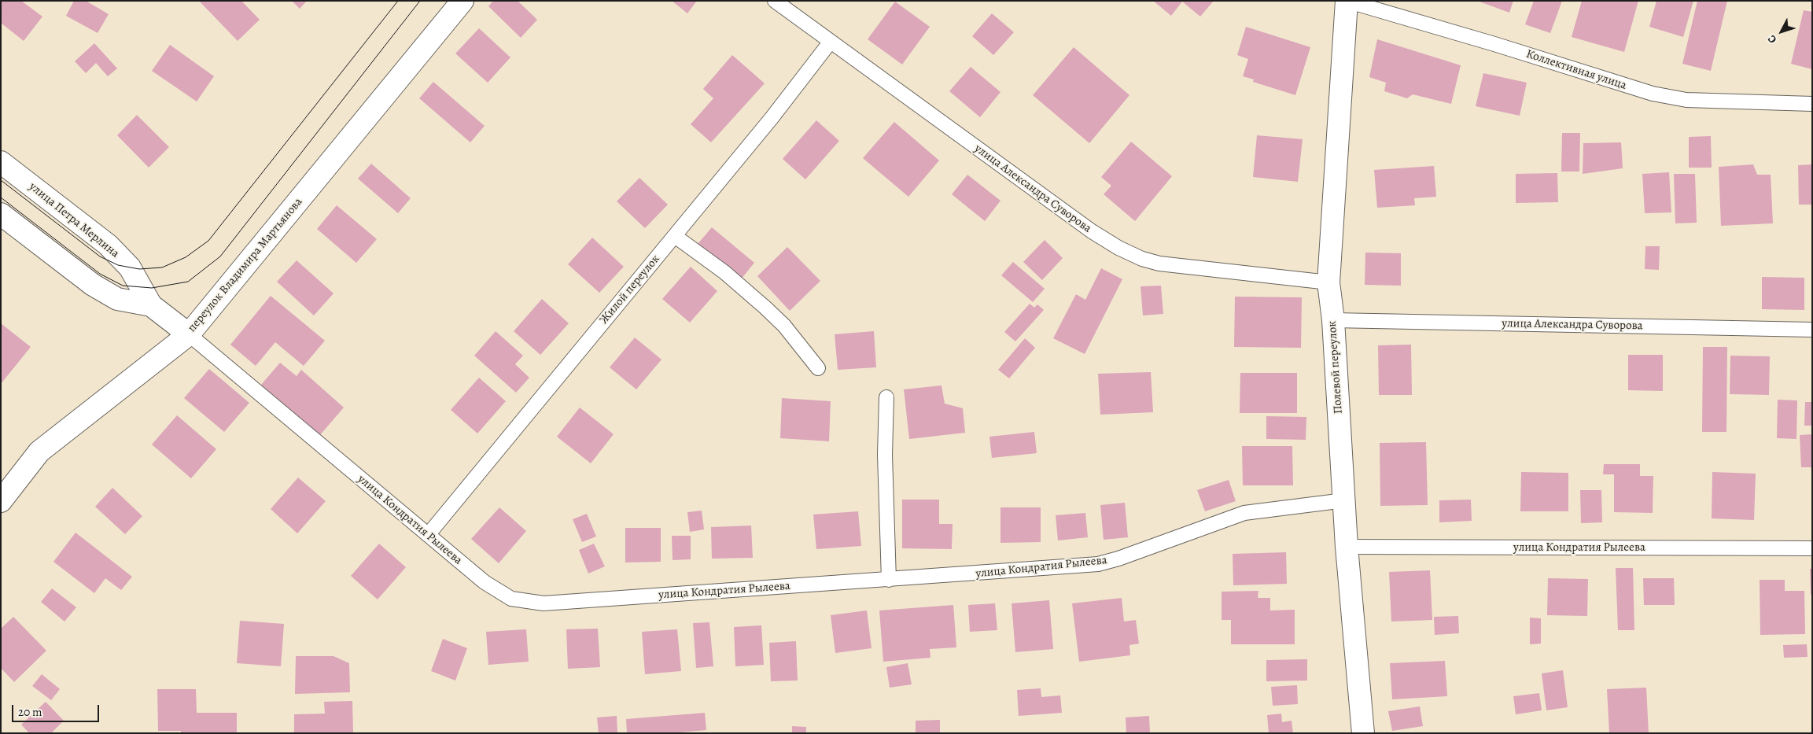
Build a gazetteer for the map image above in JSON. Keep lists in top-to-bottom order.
{
  "streets": {
    "street": ["улица Петра Мерлина", "переулок Владимира Мартьянова", "Полевой переулок"],
    "lane": [
      "Коллективная улица",
      "улица Александра Суворова",
      "Жилой переулок",
      "улица Кондратия Рылеева"
    ]
  },
  "crossings": [
    ["Коллективная улица", "Полевой переулок"],
    ["улица Александра Суворова", "Жилой переулок"],
    ["улица Александра Суворова", "Полевой переулок"],
    ["улица Петра Мерлина", "переулок Владимира Мартьянова"],
    ["улица Петра Мерлина", "улица Кондратия Рылеева"],
    ["переулок Владимира Мартьянова", "улица Кондратия Рылеева"],
    ["Жилой переулок", "улица Кондратия Рылеева"],
    ["Полевой переулок", "улица Кондратия Рылеева"]
  ],
  "scale_bar": "20 m",
  "north": "bottom left"
}
